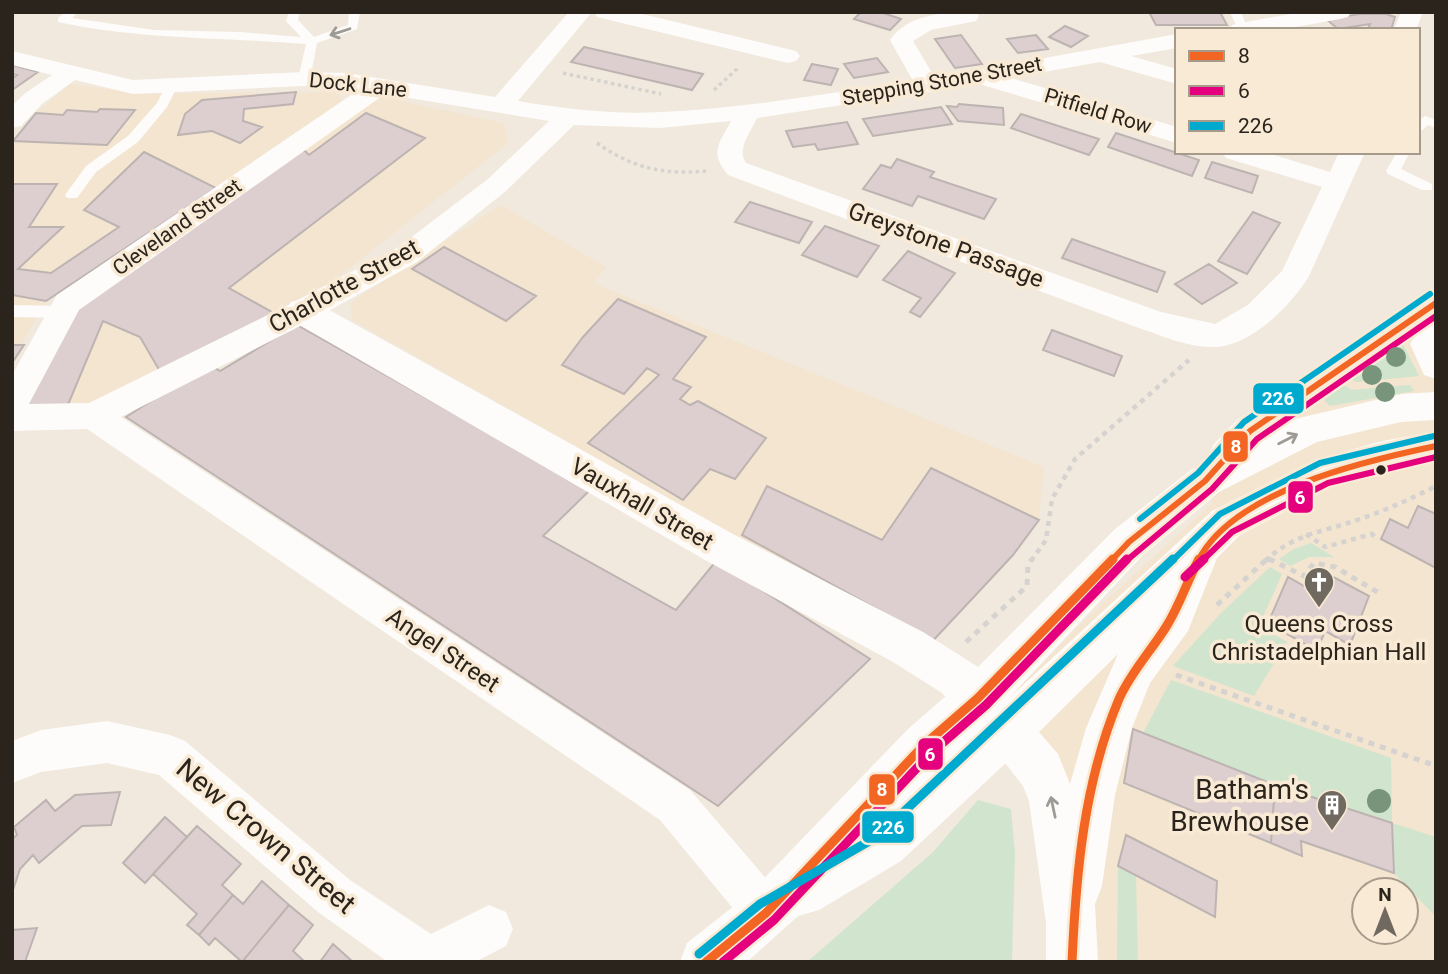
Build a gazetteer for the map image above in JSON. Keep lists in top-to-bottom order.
{
  "streets": {
    "main road": ["Vauxhall Street"],
    "street": [
      "Stepping Stone Street",
      "Dock Lane",
      "Pitfield Row",
      "Cleveland Street",
      "Greystone Passage",
      "Charlotte Street",
      "Angel Street",
      "New Crown Street"
    ]
  },
  "crossings": [
    ["Stepping Stone Street", "Dock Lane"],
    ["Stepping Stone Street", "Pitfield Row"],
    ["Dock Lane", "Cleveland Street"],
    ["Dock Lane", "Charlotte Street"],
    ["Charlotte Street", "Vauxhall Street"],
    ["Charlotte Street", "Angel Street"]
  ],
  "places": {
    "church": ["Queens Cross Christadelphian Hall"],
    "building": ["Batham's Brewhouse"]
  },
  "lines": ["transit line 226", "transit line 8", "transit line 6"],
  "legend": ["8", "6", "226"],
  "north": "top"
}
